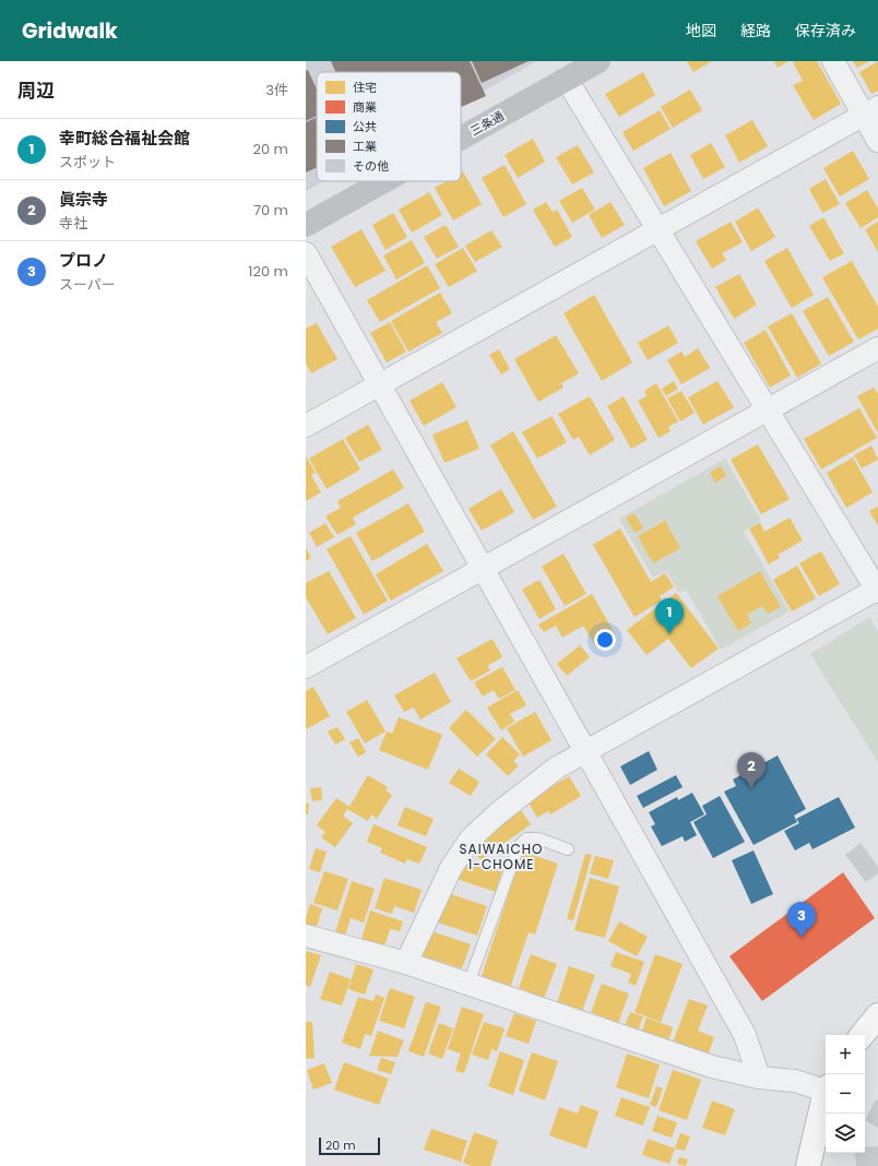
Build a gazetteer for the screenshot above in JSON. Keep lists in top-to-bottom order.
{
  "streets": {
    "street": ["三条通"]
  },
  "districts": ["SAIWAICHO 1-CHOME"],
  "legend": [
    "住宅",
    "商業",
    "公共",
    "工業",
    "その他"
  ],
  "scale_bar": "20 m",
  "page": {
    "header": "Gridwalk",
    "nav": ["地図", "経路", "保存済み"],
    "heading": ["周辺", "3件"],
    "list": [
      {
        "mark": "1",
        "name": "幸町総合福祉会館",
        "note": "スポット",
        "value": "20 m"
      },
      {
        "mark": "2",
        "name": "眞宗寺",
        "note": "寺社",
        "value": "70 m"
      },
      {
        "mark": "3",
        "name": "プロノ",
        "note": "スーパー",
        "value": "120 m"
      }
    ],
    "pins": ["1", "2", "3"],
    "map_buttons": ["+", "−"],
    "scale": "20 m"
  }
}
